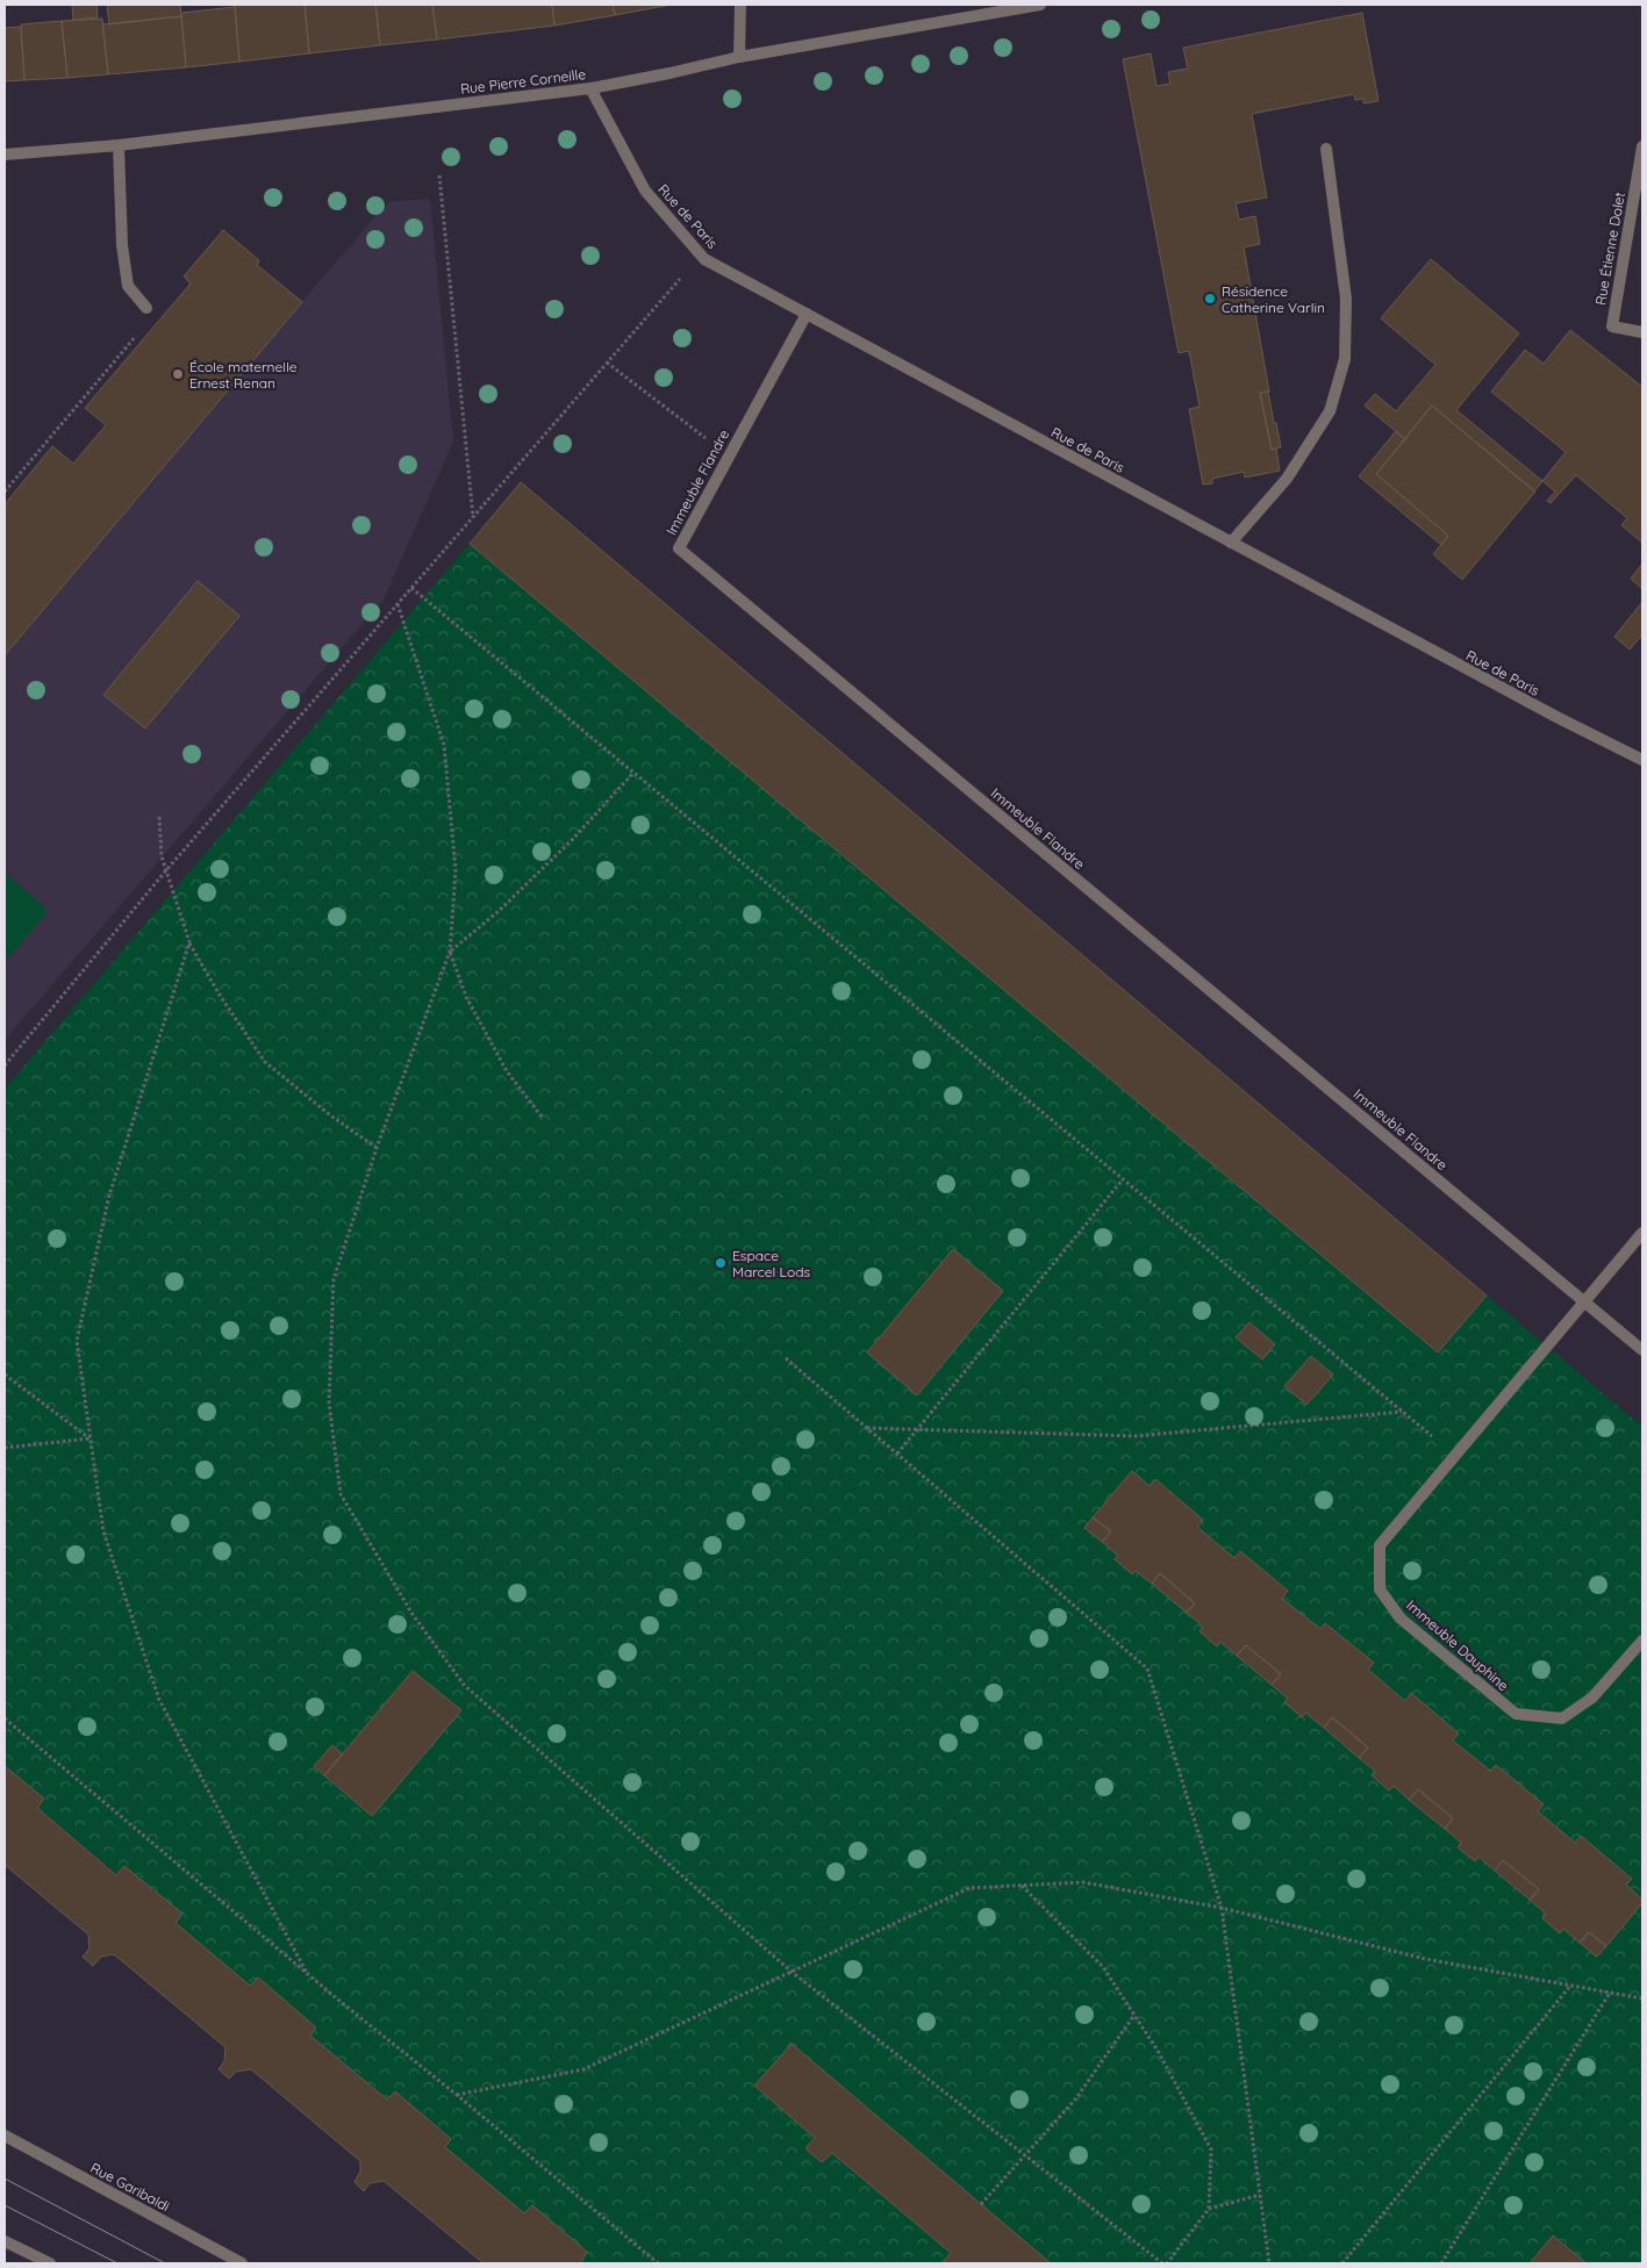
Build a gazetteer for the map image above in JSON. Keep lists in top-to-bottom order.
{
  "streets": {
    "street": [
      "Rue Pierre Corneille",
      "Rue de Paris",
      "Rue Étienne Dolet",
      "Immeuble Flandre",
      "Immeuble Dauphine",
      "Rue Garibaldi"
    ]
  },
  "crossings": [
    ["Rue Pierre Corneille", "Rue de Paris"],
    ["Rue de Paris", "Immeuble Flandre"],
    ["Immeuble Flandre", "Immeuble Dauphine"]
  ],
  "places": ["Résidence Catherine Varlin", "École maternelle Ernest Renan", "Espace Marcel Lods"]
}
